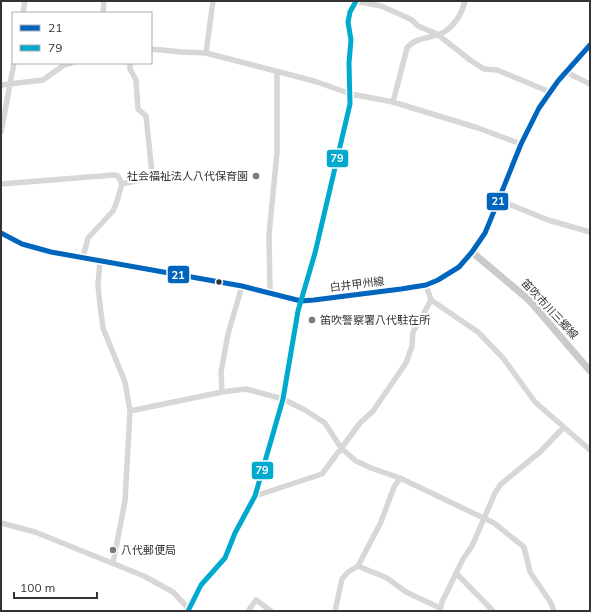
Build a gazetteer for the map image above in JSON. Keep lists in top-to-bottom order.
{
  "streets": {
    "main road": ["白井甲州線", "笛吹市川三郷線"]
  },
  "crossings": [
    ["白井甲州線", "笛吹市川三郷線"]
  ],
  "places": ["社会福祉法人八代保育園", "笛吹警察署八代駐在所", "八代郵便局"],
  "lines": ["transit line 79", "transit line 21"],
  "legend": ["21", "79"],
  "scale_bar": "100 m"
}
